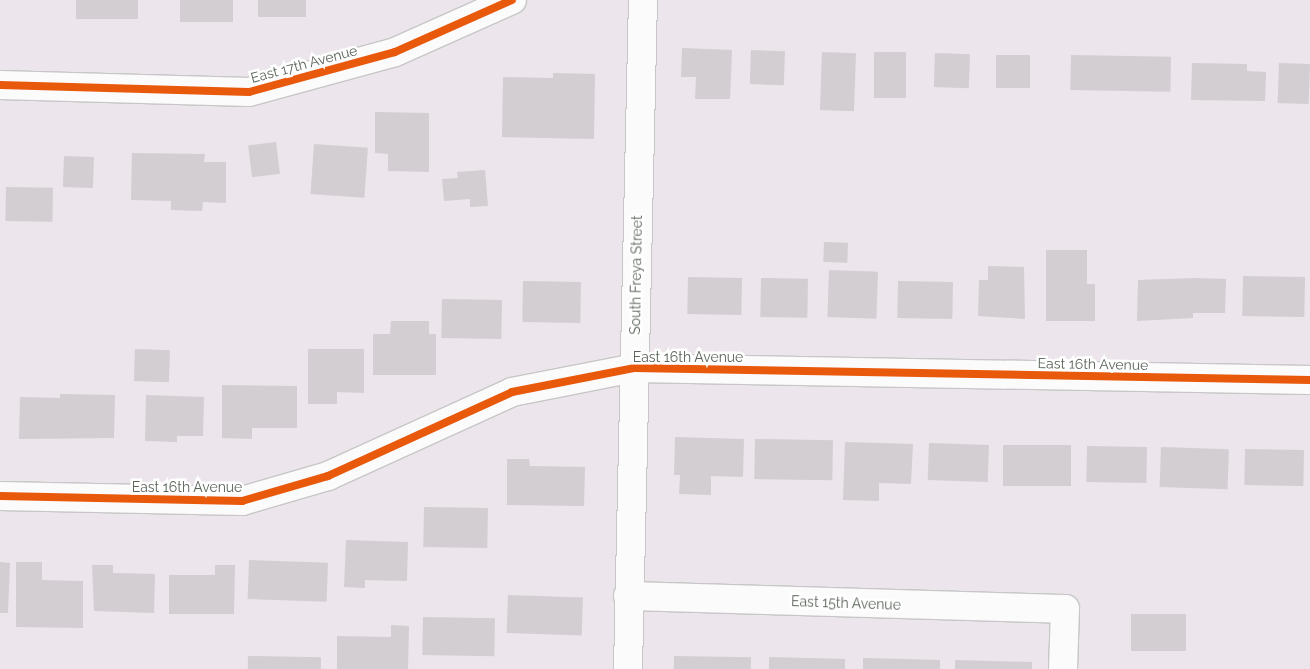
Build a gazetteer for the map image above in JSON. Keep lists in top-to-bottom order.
{
  "streets": {
    "street": [
      "East 17th Avenue",
      "South Freya Street",
      "East 16th Avenue",
      "East 15th Avenue"
    ]
  },
  "crossings": [
    ["South Freya Street", "East 16th Avenue"],
    ["South Freya Street", "East 15th Avenue"]
  ]
}
